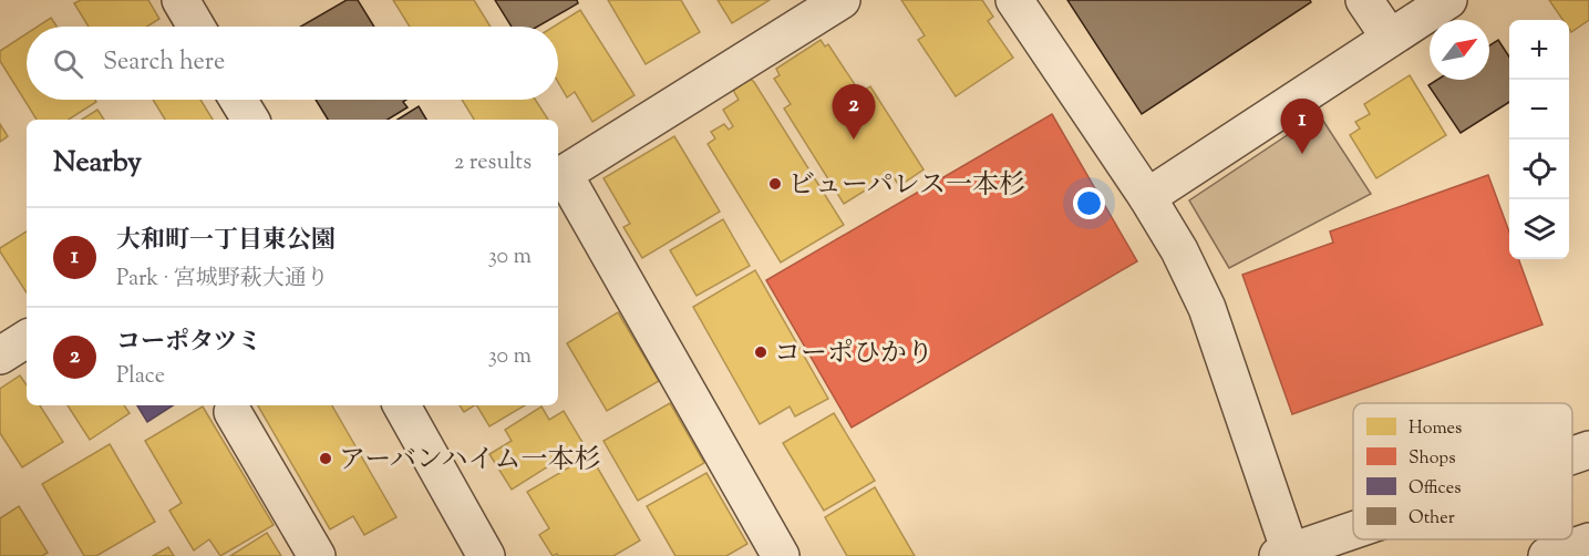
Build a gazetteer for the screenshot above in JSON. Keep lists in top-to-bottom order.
{
  "places": ["ビューパレス一本杉", "コーポひかり", "アーバンハイム一本杉"],
  "legend": [
    "Homes",
    "Shops",
    "Offices",
    "Other"
  ],
  "north": "top right",
  "page": {
    "map_buttons": ["+", "−"],
    "search": "Search here",
    "pins": ["2", "1"],
    "heading": ["Nearby", "2 results"],
    "list": [
      {
        "mark": "1",
        "name": "大和町一丁目東公園",
        "note": "Park · 宮城野萩大通り",
        "value": "30 m"
      },
      {
        "mark": "2",
        "name": "コーポタツミ",
        "note": "Place",
        "value": "30 m"
      }
    ]
  }
}
